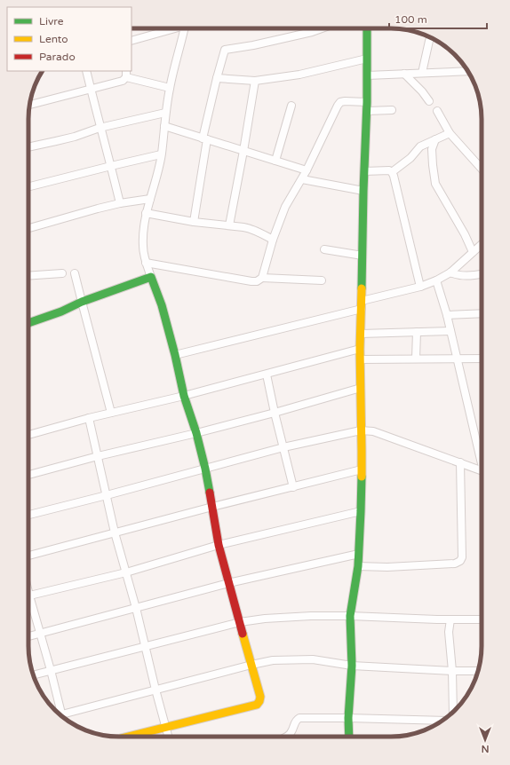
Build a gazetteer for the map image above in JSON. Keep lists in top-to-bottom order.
{
  "legend": ["Livre", "Lento", "Parado"],
  "scale_bar": "100 m",
  "north": "bottom"
}
